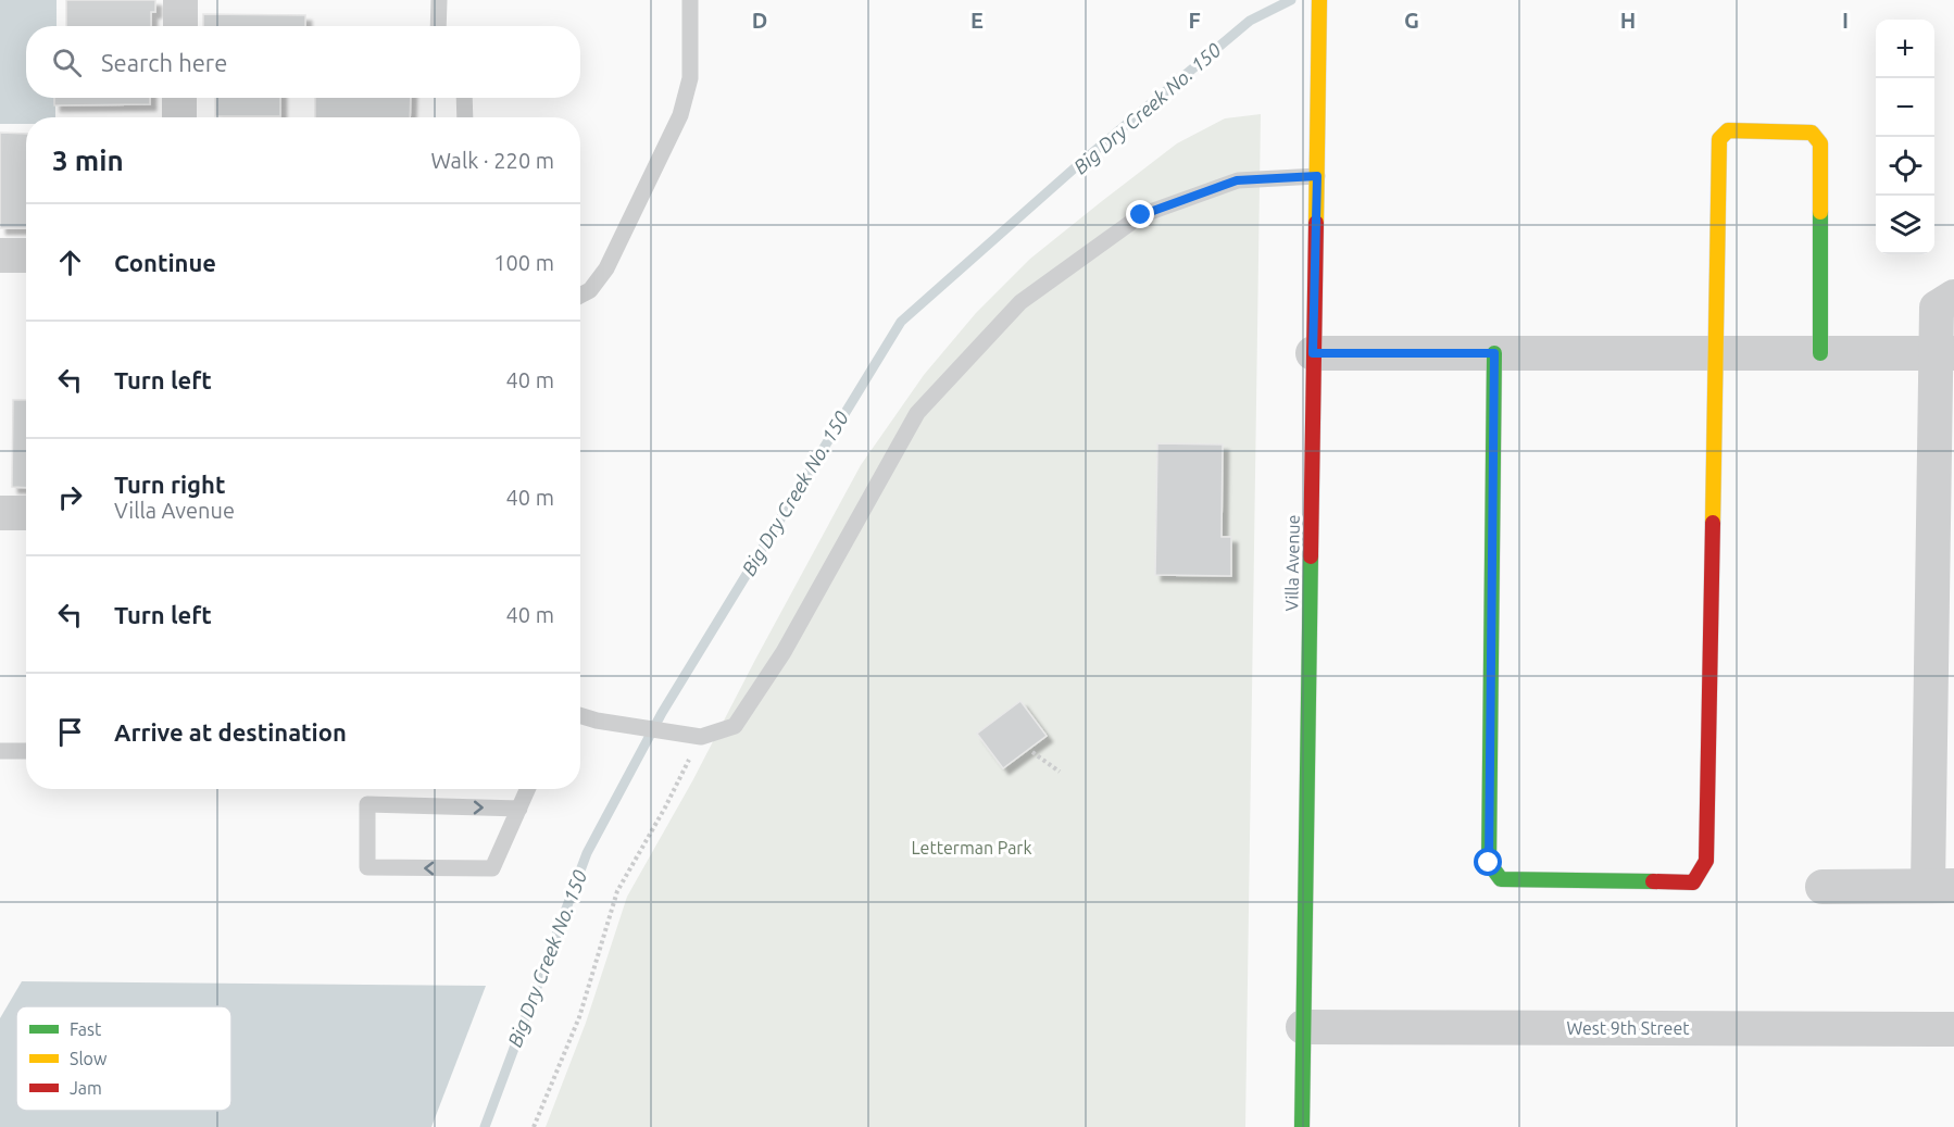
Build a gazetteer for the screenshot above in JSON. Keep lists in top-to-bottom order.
{
  "streets": {
    "street": ["Villa Avenue", "West 9th Street"]
  },
  "crossings": [
    ["Villa Avenue", "West 9th Street"]
  ],
  "water": ["Big Dry Creek No. 150"],
  "parks": ["Letterman Park"],
  "legend": ["Fast", "Slow", "Jam"],
  "page": {
    "map_buttons": ["+", "−"],
    "search": "Search here",
    "heading": ["3 min", "Walk · 220 m"],
    "list": [
      ["Continue", "100 m"],
      ["Turn left", "40 m"],
      ["Turn right", "Villa Avenue", "40 m"],
      ["Turn left", "40 m"],
      "Arrive at destination"
    ]
  },
  "grid": {
    "columns": [
      "D",
      "E",
      "F",
      "G",
      "H",
      "I"
    ]
  }
}
